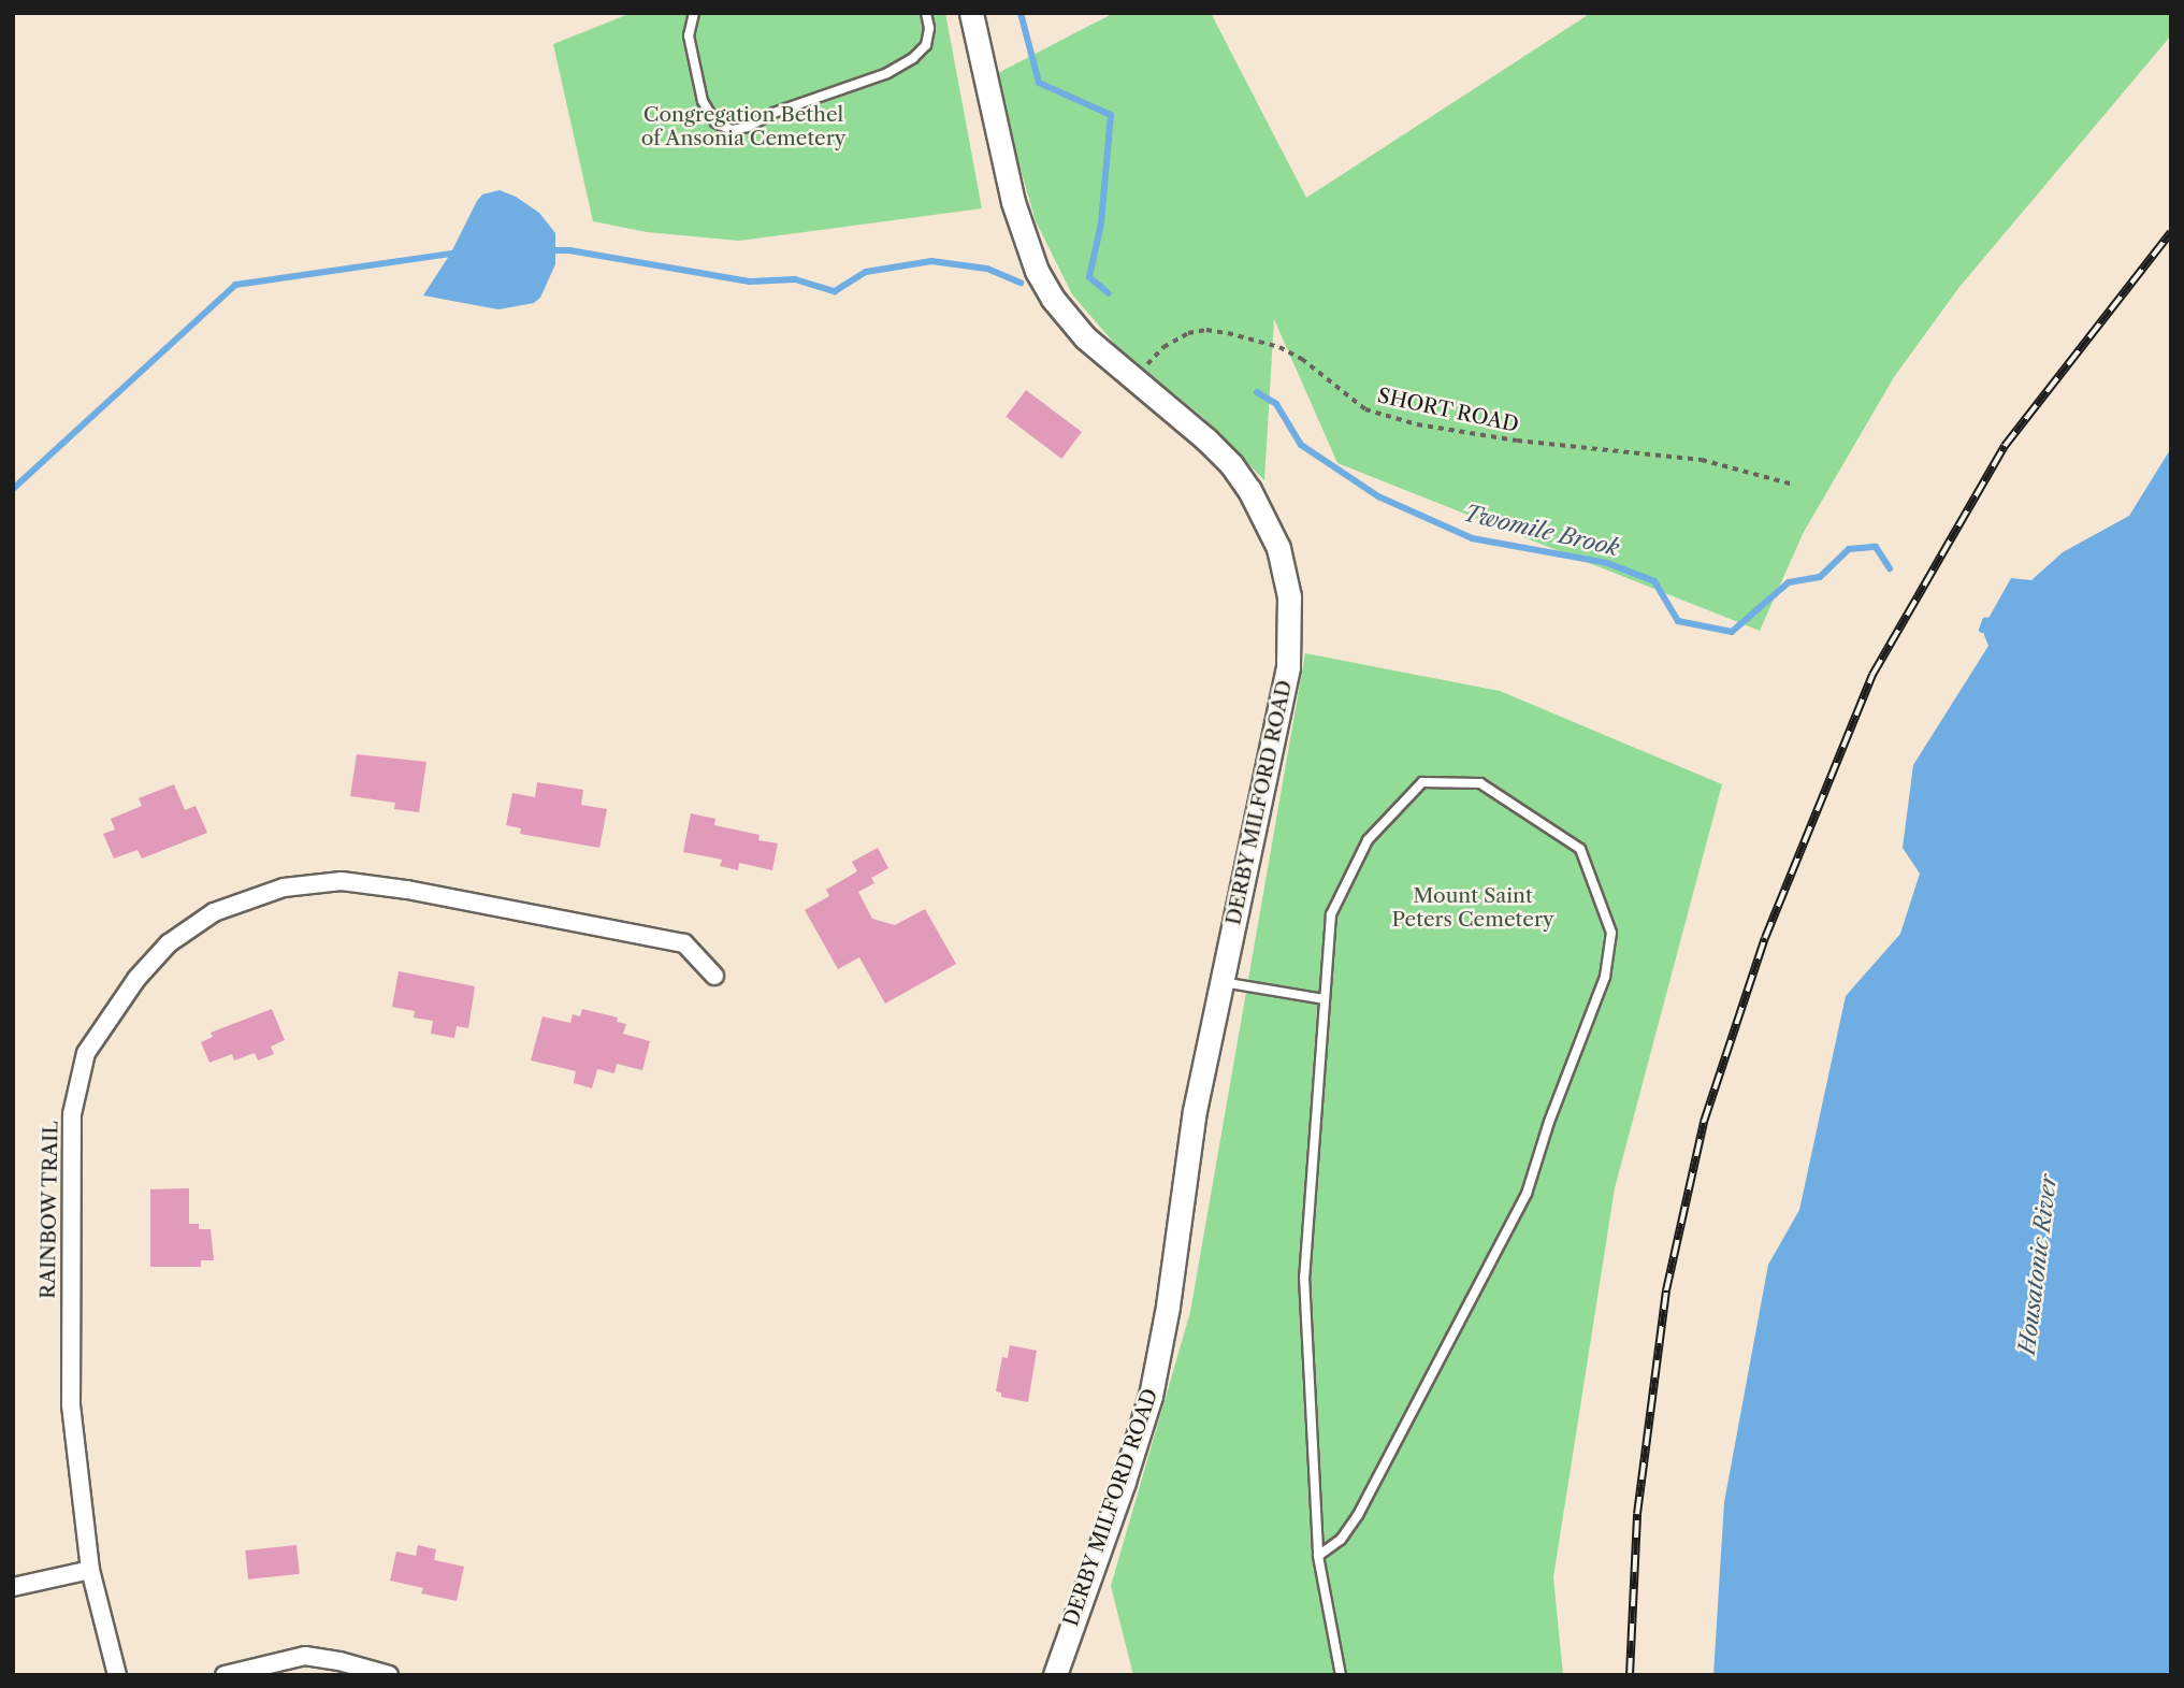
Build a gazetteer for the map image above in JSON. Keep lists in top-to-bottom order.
{
  "streets": {
    "main road": ["DERBY MILFORD ROAD"],
    "street": ["RAINBOW TRAIL"],
    "path": ["SHORT ROAD"]
  },
  "crossings": [
    ["SHORT ROAD", "DERBY MILFORD ROAD"]
  ],
  "water": ["Twomile Brook", "Housatonic River"],
  "parks": ["Congregation Bethel of Ansonia Cemetery", "Mount Saint Peters Cemetery"]
}
